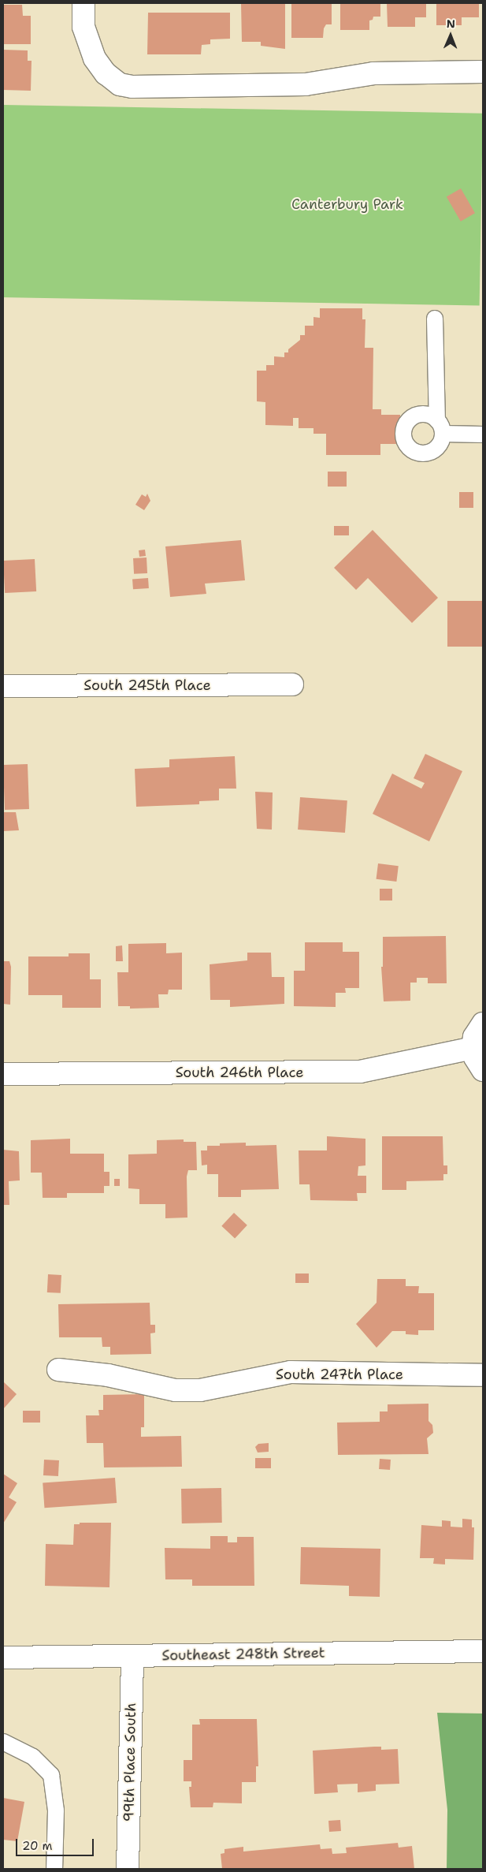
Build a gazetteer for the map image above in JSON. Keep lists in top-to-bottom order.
{
  "streets": {
    "street": [
      "South 245th Place",
      "South 246th Place",
      "South 247th Place",
      "Southeast 248th Street",
      "99th Place South"
    ]
  },
  "crossings": [
    ["Southeast 248th Street", "99th Place South"]
  ],
  "parks": ["Canterbury Park"],
  "scale_bar": "20 m",
  "north": "top"
}
